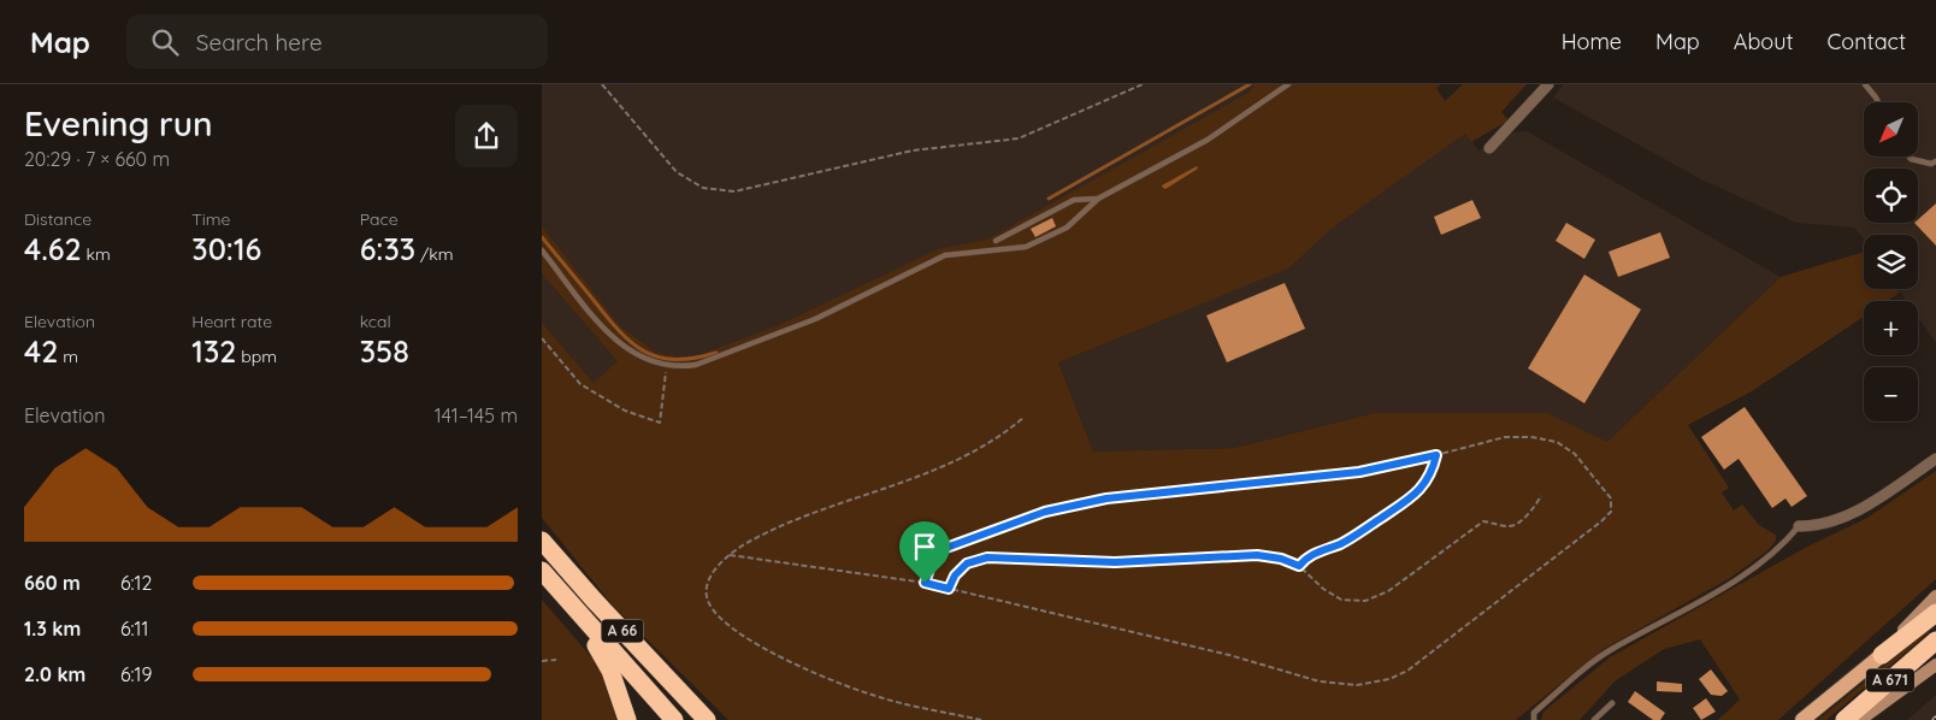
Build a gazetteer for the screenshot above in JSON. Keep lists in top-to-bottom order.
{
  "streets": {
    "highway": ["A 66", "A 671"]
  },
  "north": "bottom left",
  "page": {
    "header": "Map",
    "search": "Search here",
    "nav": [
      "Home",
      "Map",
      "About",
      "Contact"
    ],
    "heading": ["Evening run", "20:29 · 7 × 660 m"],
    "map_buttons": ["+", "−"],
    "stats": [
      ["Distance", "4.62 km"],
      ["Time", "30:16"],
      ["Pace", "6:33 /km"],
      ["Elevation", "42 m"],
      ["Heart rate", "132 bpm"],
      ["kcal", "358"]
    ],
    "chart": ["Elevation", "141–145 m"],
    "list": [
      {
        "name": "660 m",
        "note": "6:12"
      },
      {
        "name": "1.3 km",
        "note": "6:11"
      },
      {
        "name": "2.0 km",
        "note": "6:19"
      }
    ]
  }
}
